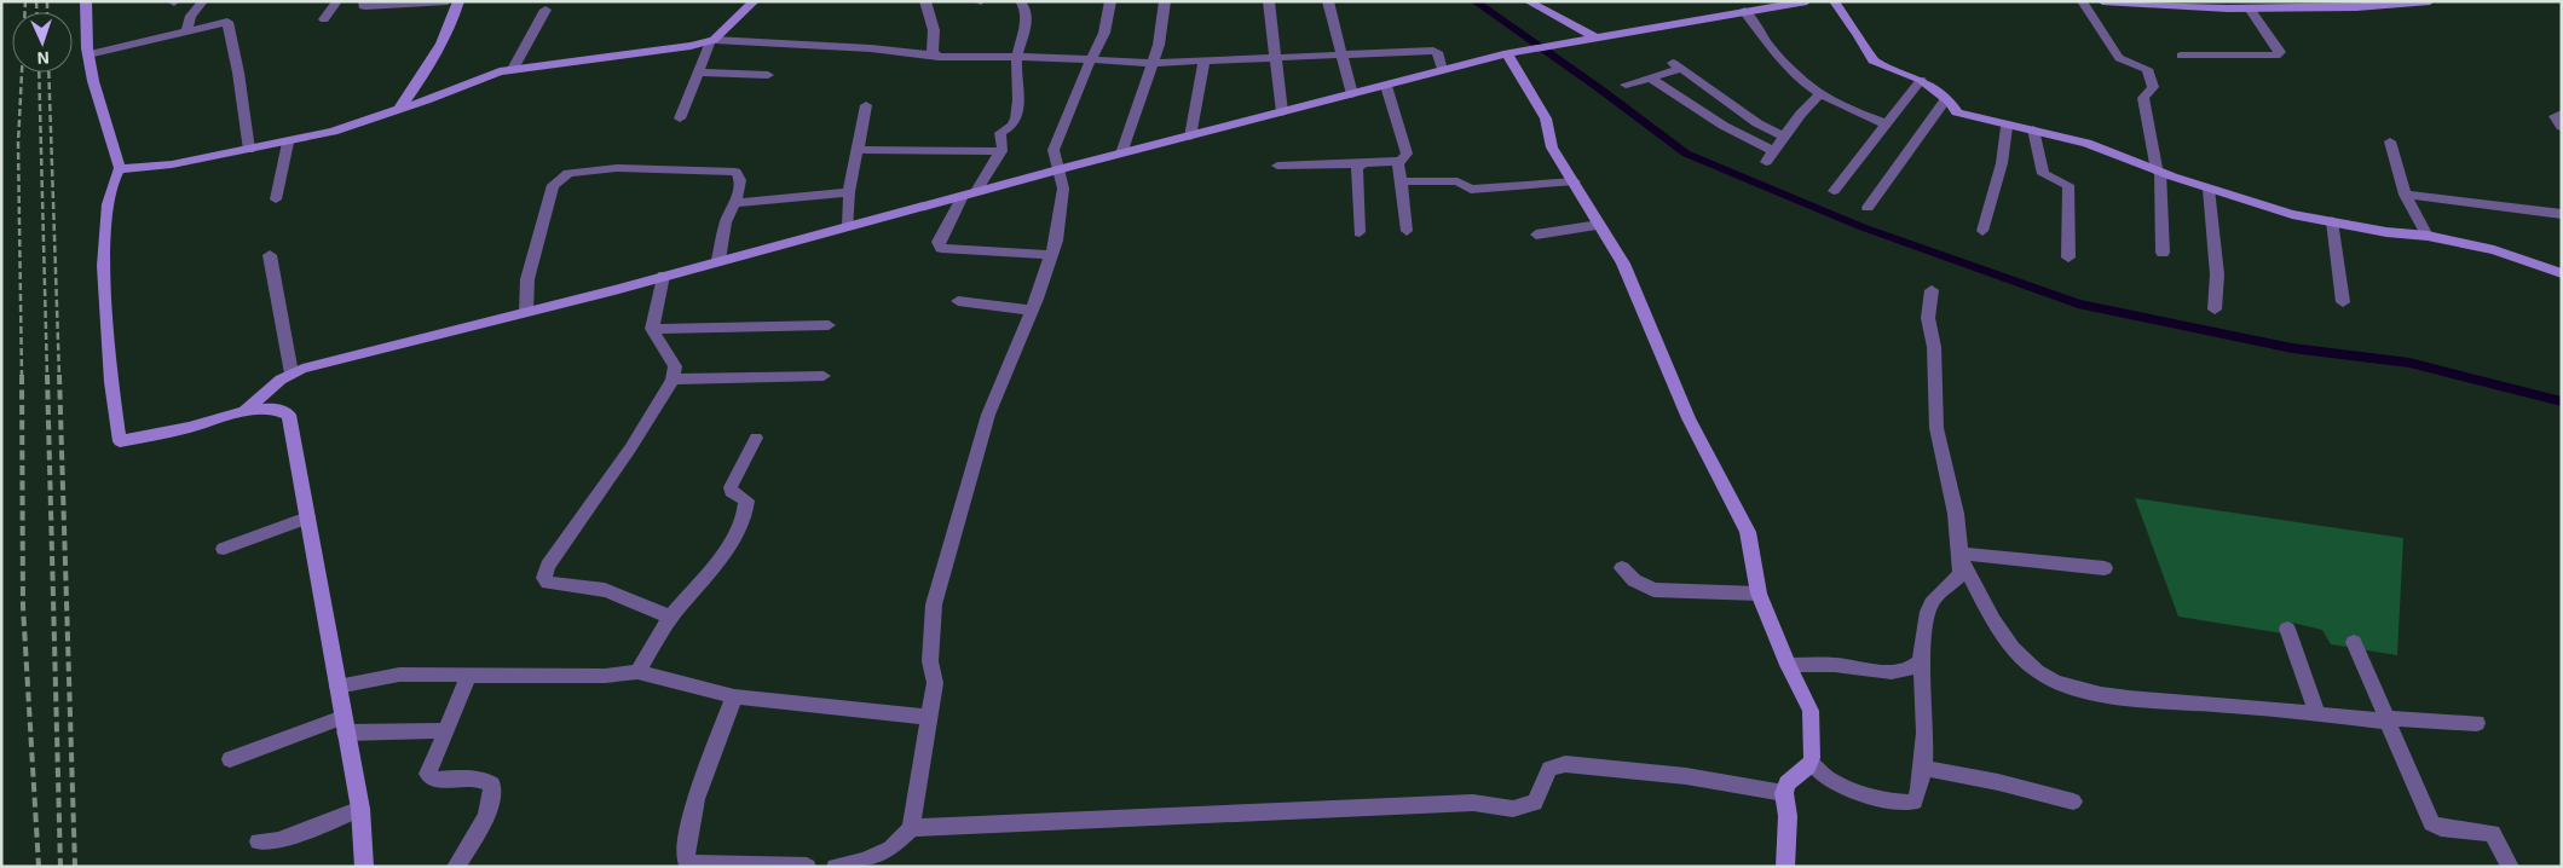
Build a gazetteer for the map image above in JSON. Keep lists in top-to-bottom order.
{
  "north": "bottom"
}
